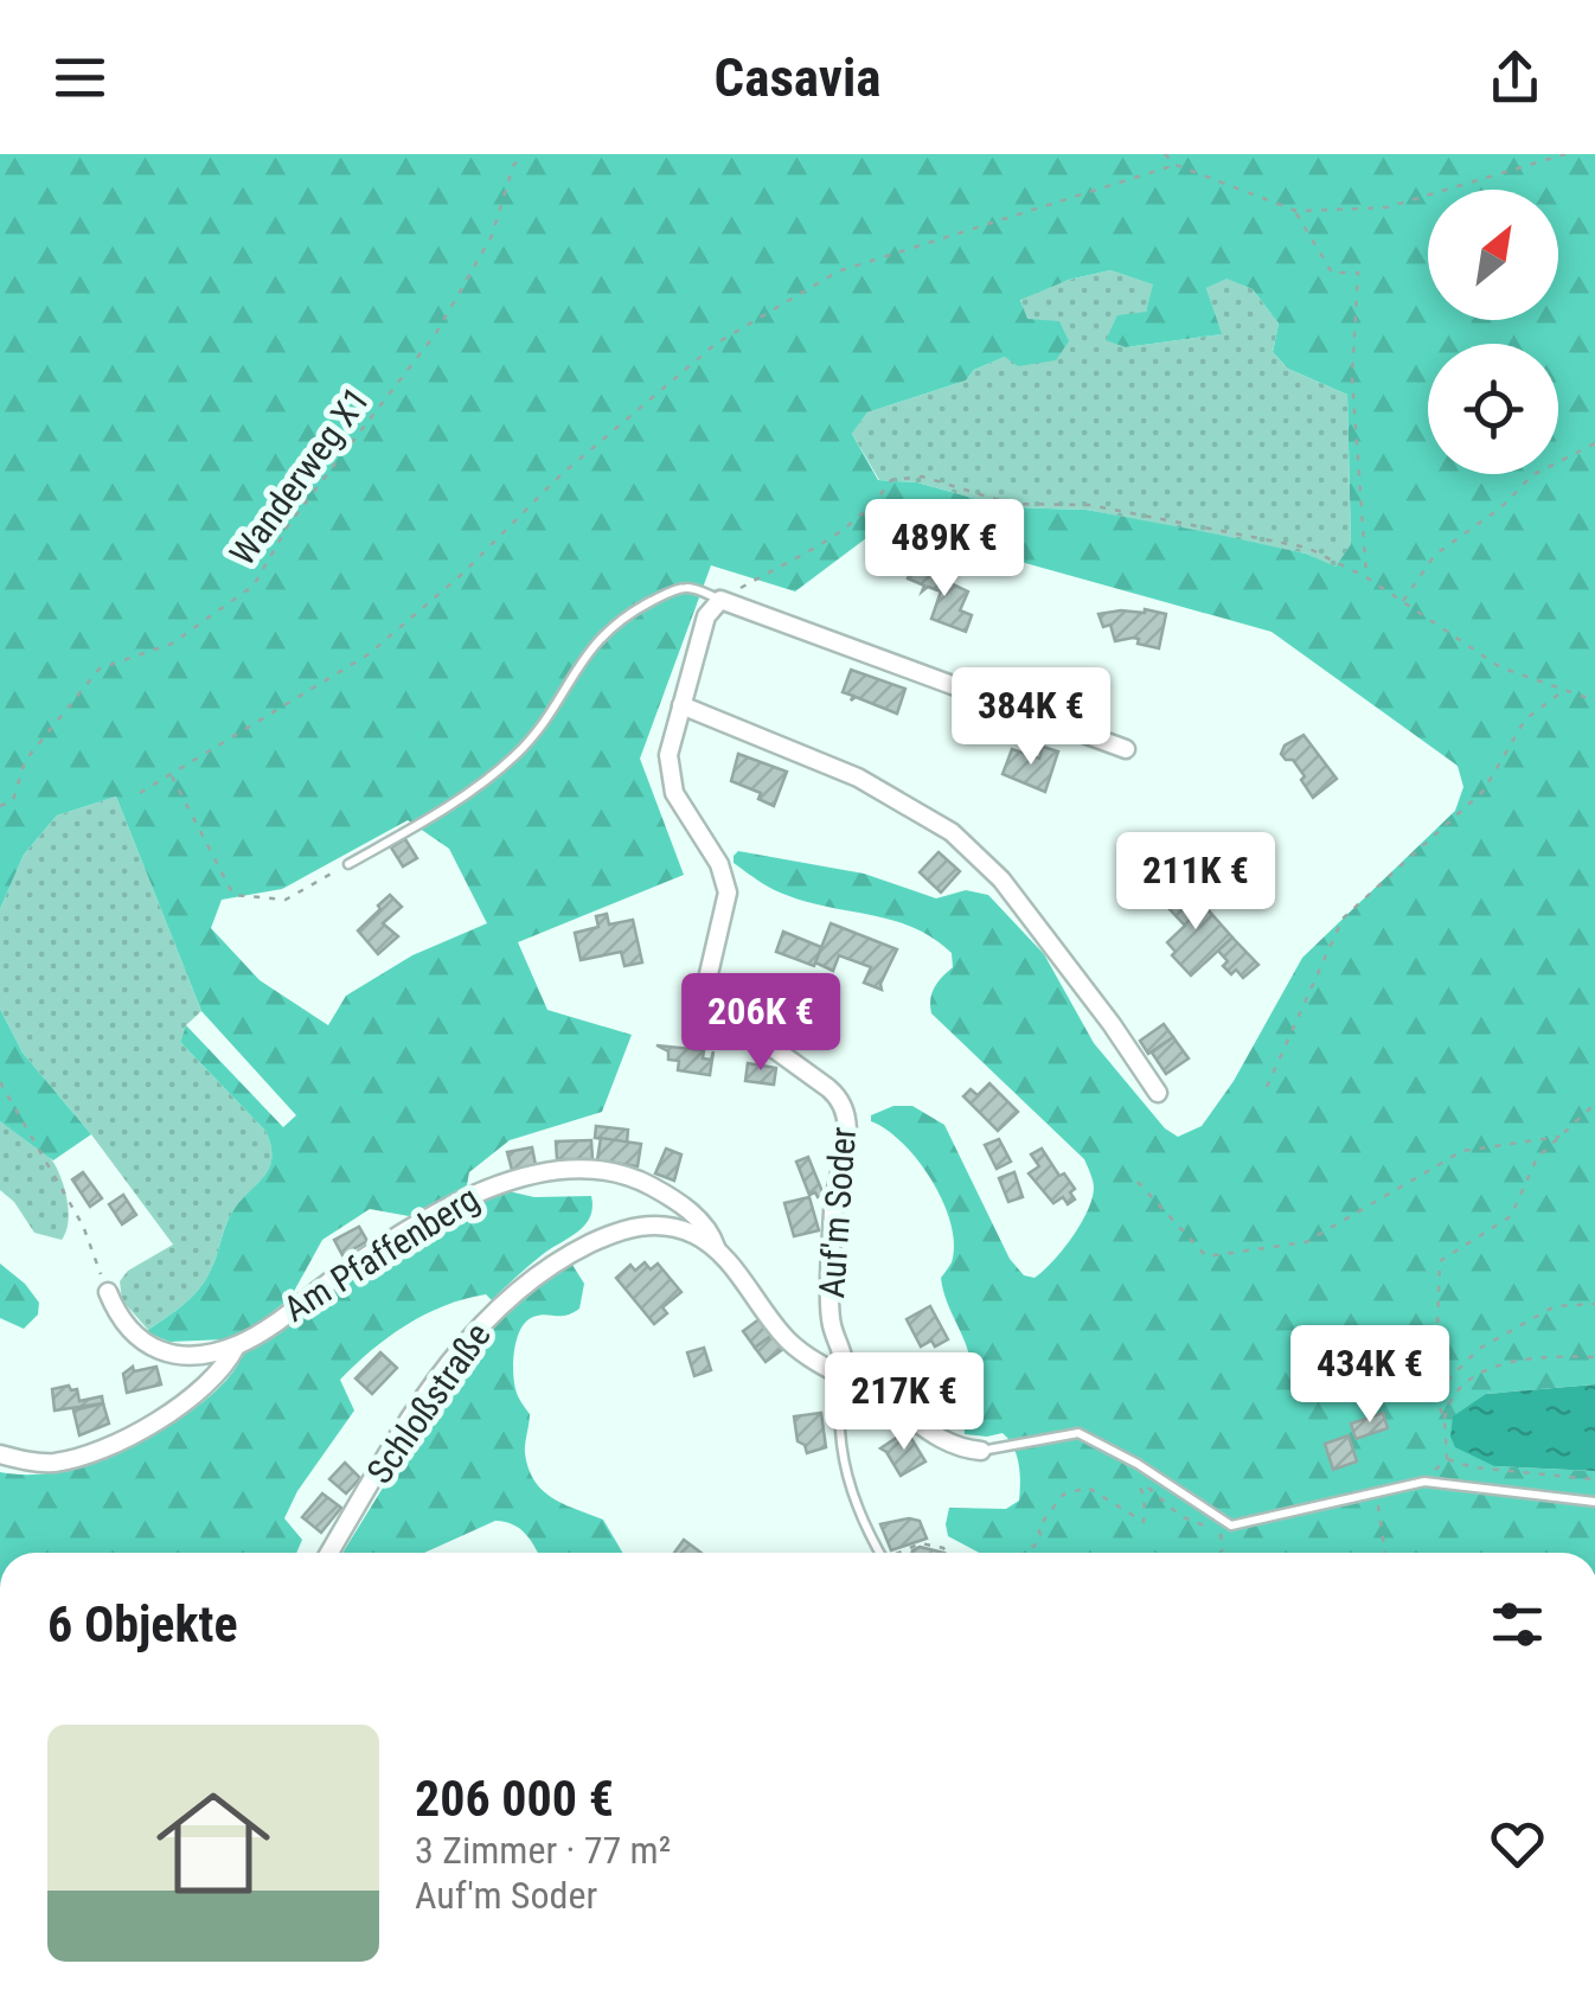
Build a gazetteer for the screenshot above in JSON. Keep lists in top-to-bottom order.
{
  "streets": {
    "street": ["Auf'm Soder", "Am Pfaffenberg", "Schloßstraße"],
    "path": ["Wanderweg X1"]
  },
  "crossings": [
    ["Am Pfaffenberg", "Schloßstraße"]
  ],
  "north": "top right",
  "page": {
    "header": "Casavia",
    "price": [
      "489K €",
      "384K €",
      "211K €",
      "206K €",
      "434K €",
      "217K €"
    ],
    "heading": "6 Objekte",
    "list": [
      {
        "name": "206 000 €",
        "note": "3 Zimmer · 77 m² · Auf'm Soder"
      }
    ]
  }
}
